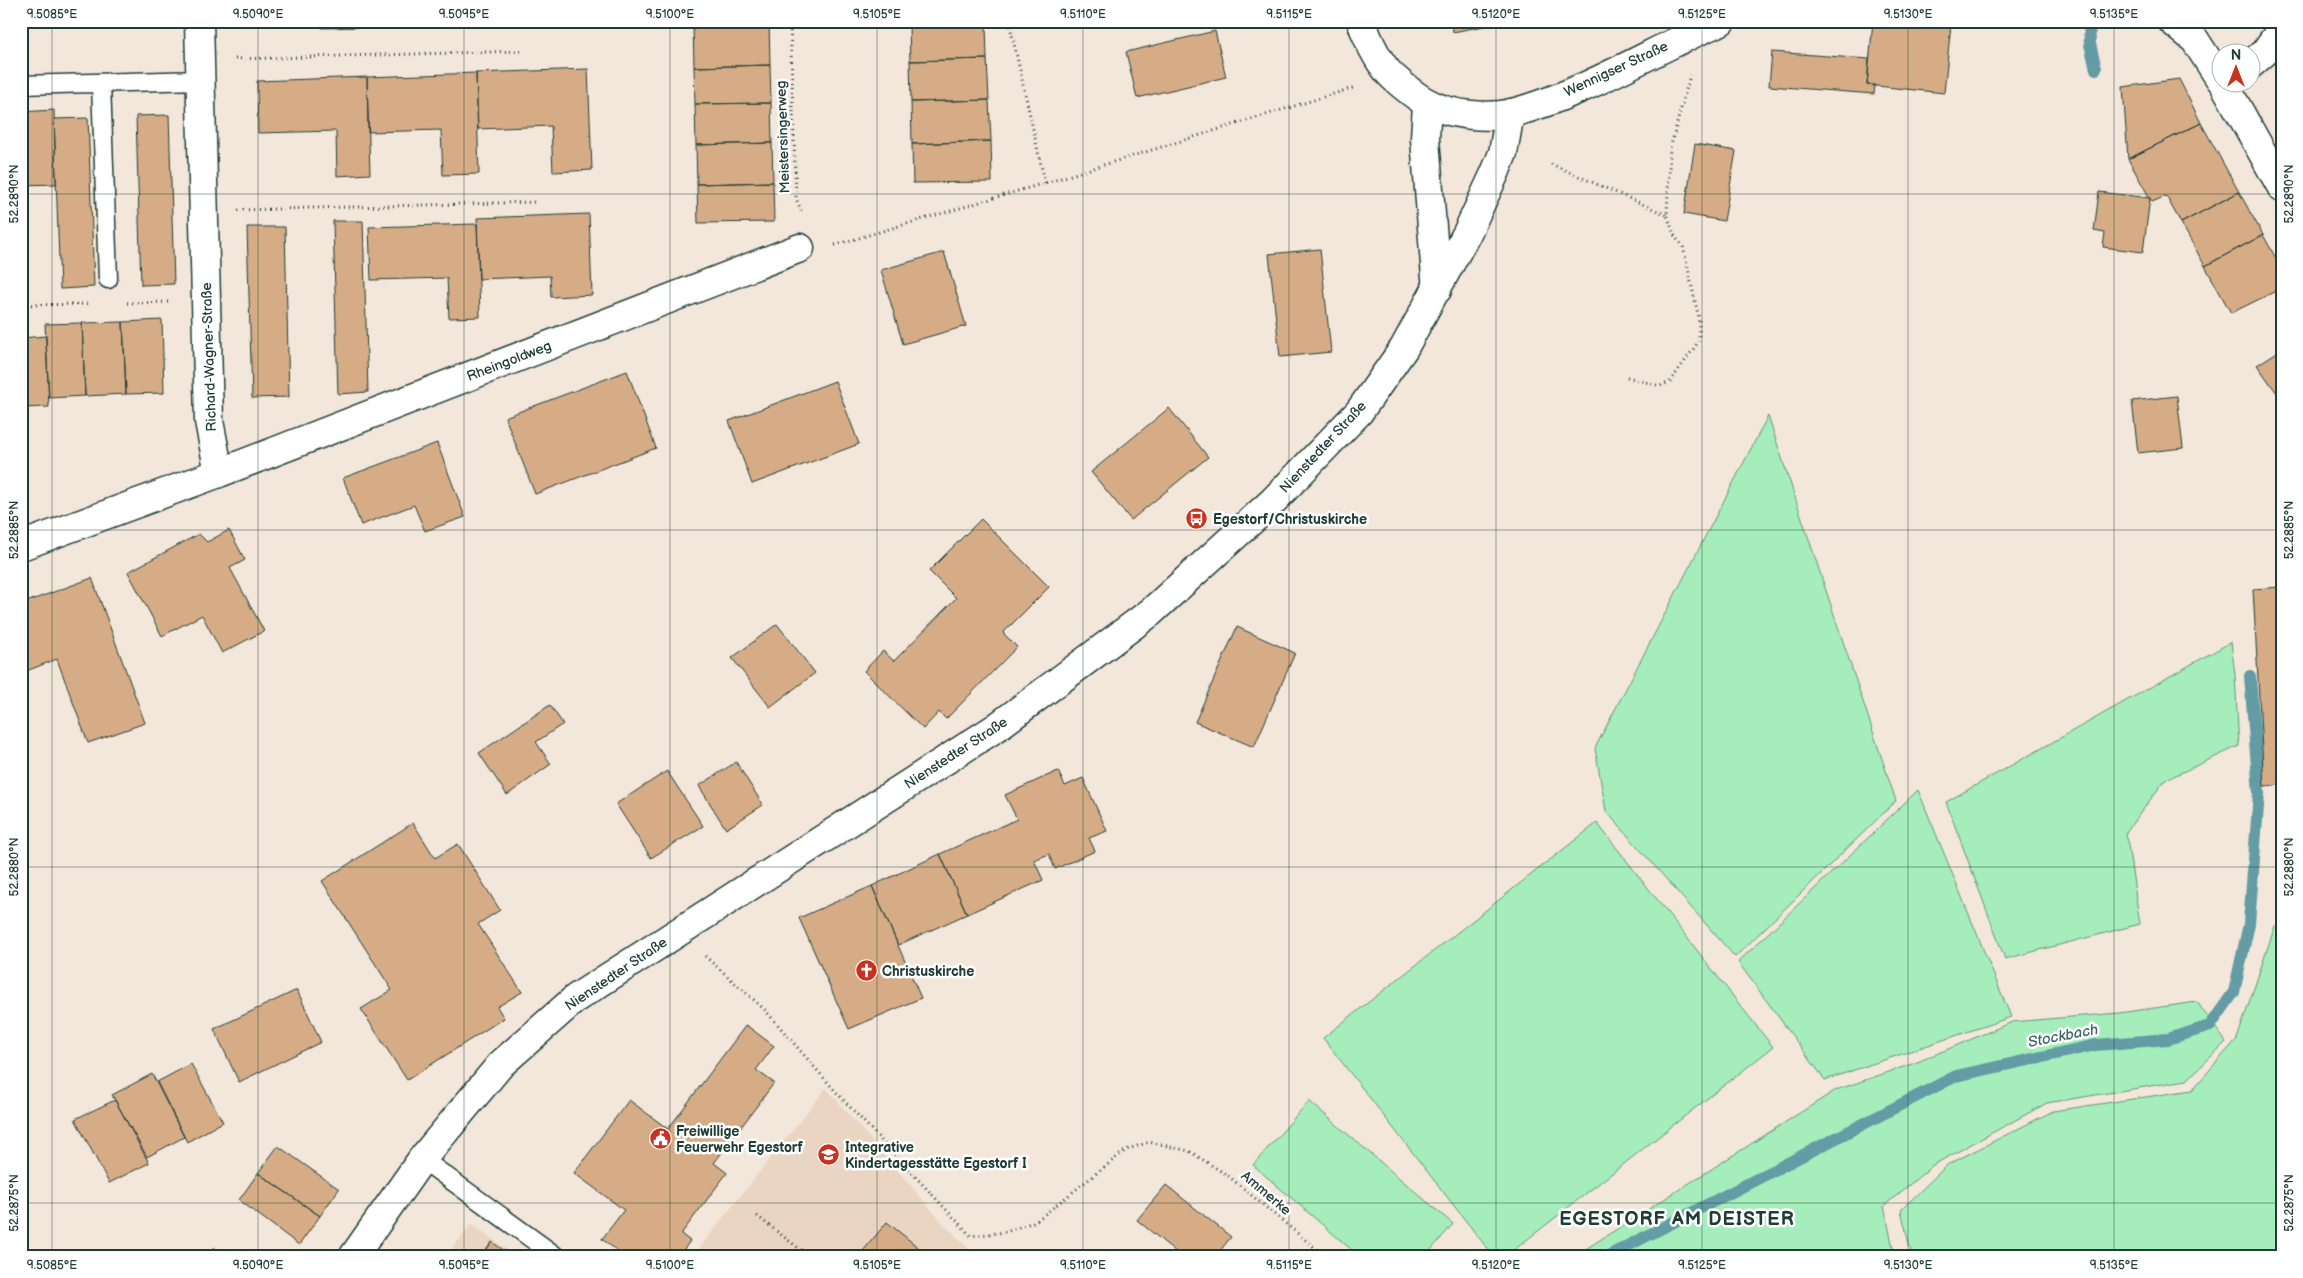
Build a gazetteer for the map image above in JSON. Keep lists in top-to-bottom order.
{
  "streets": {
    "main road": [
      "Wennigser Straße",
      "Richard-Wagner-Straße",
      "Rheingoldweg",
      "Nienstedter Straße"
    ],
    "path": ["Meistersingerweg", "Ammerke"]
  },
  "crossings": [
    ["Wennigser Straße", "Nienstedter Straße"],
    ["Meistersingerweg", "Rheingoldweg"],
    ["Richard-Wagner-Straße", "Rheingoldweg"],
    ["Nienstedter Straße", "Ammerke"]
  ],
  "districts": ["EGESTORF AM DEISTER"],
  "water": ["Stockbach"],
  "places": {
    "bus stop": ["Egestorf/Christuskirche"],
    "church": ["Christuskirche"],
    "public building": ["Freiwillige Feuerwehr Egestorf"],
    "school or university": ["Integrative Kindertagesstätte Egestorf I"]
  },
  "north": "top",
  "coordinates": [
    "9.5085°E",
    "9.5090°E",
    "9.5095°E",
    "9.5100°E",
    "9.5105°E",
    "9.5110°E",
    "9.5115°E",
    "9.5120°E",
    "9.5125°E",
    "9.5130°E",
    "9.5135°E",
    "52.2890°N",
    "52.2885°N",
    "52.2880°N",
    "52.2875°N"
  ]
}
